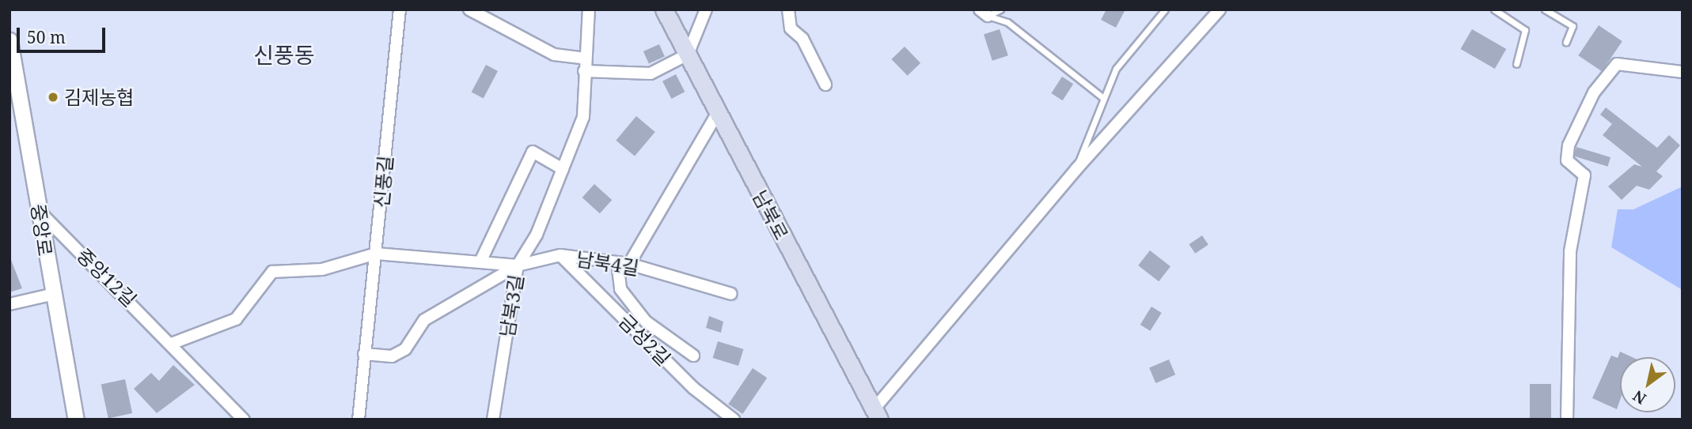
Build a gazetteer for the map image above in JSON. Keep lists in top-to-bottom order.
{
  "streets": {
    "main road": ["남북로"],
    "street": [
      "신풍길",
      "중앙로",
      "남북4길",
      "중앙12길",
      "남북3길",
      "금성2길"
    ]
  },
  "crossings": [
    ["신풍길", "남북4길"],
    ["중앙로", "중앙12길"],
    ["남북4길", "남북3길"],
    ["남북4길", "금성2길"]
  ],
  "districts": ["신풍동"],
  "places": ["김제농협"],
  "scale_bar": "50 m",
  "north": "bottom left"
}
